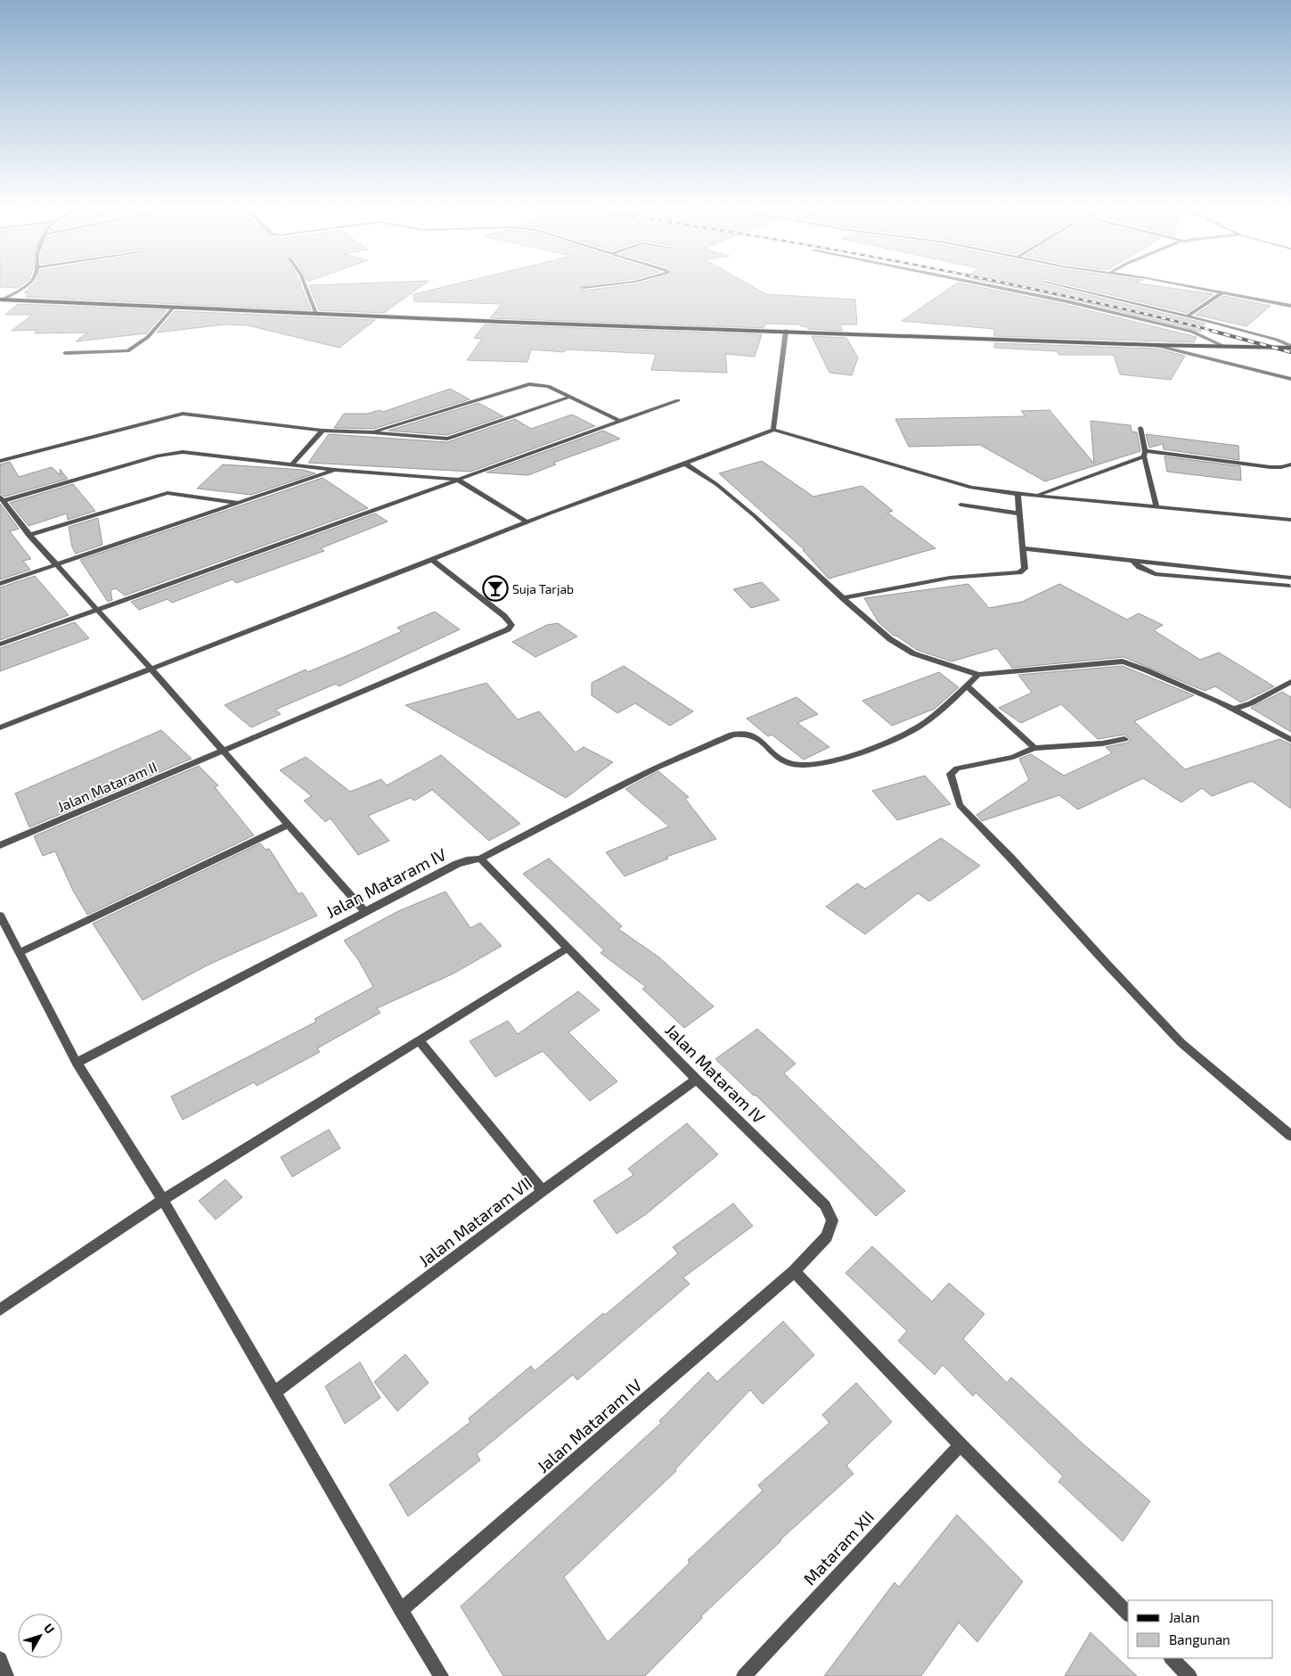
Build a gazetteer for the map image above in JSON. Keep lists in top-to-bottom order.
{
  "streets": {
    "street": [
      "Jalan Mataram II",
      "Jalan Mataram IV",
      "Jalan Mataram VII",
      "Mataram XII"
    ]
  },
  "crossings": [
    ["Jalan Mataram IV", "Jalan Mataram VII"]
  ],
  "places": {
    "bar": ["Suja Tarjab"]
  },
  "legend": ["Jalan", "Bangunan"],
  "north": "top right"
}
